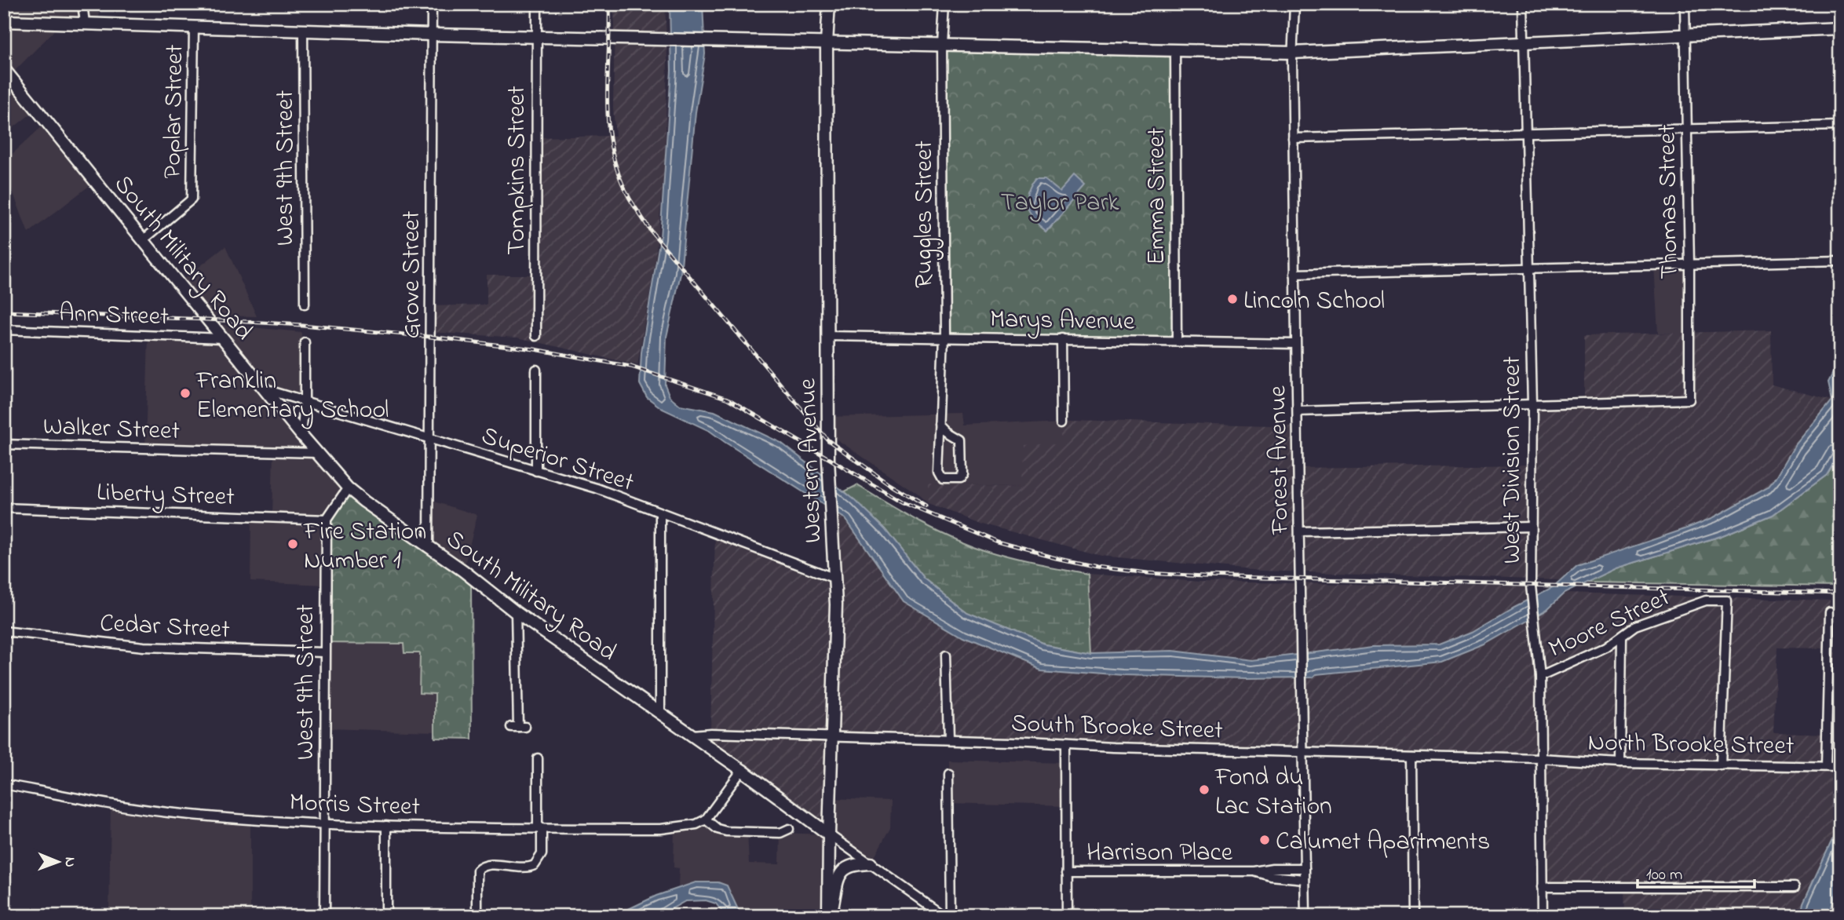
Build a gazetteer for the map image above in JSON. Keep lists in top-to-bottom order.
{
  "streets": {
    "street": [
      "Poplar Street",
      "West 9th Street",
      "Tompkins Street",
      "Emma Street",
      "Thomas Street",
      "Ruggles Street",
      "South Military Road",
      "Grove Street",
      "Ann Street",
      "Marys Avenue",
      "Walker Street",
      "Superior Street",
      "Forest Avenue",
      "West Division Street",
      "Western Avenue",
      "Liberty Street",
      "Moore Street",
      "Cedar Street",
      "South Brooke Street",
      "North Brooke Street",
      "Morris Street",
      "Harrison Place"
    ]
  },
  "crossings": [
    ["Poplar Street", "South Military Road"],
    ["West 9th Street", "Liberty Street"],
    ["West 9th Street", "Cedar Street"],
    ["West 9th Street", "Morris Street"],
    ["Emma Street", "Marys Avenue"],
    ["Thomas Street", "West Division Street"],
    ["Ruggles Street", "Marys Avenue"],
    ["South Military Road", "Grove Street"],
    ["South Military Road", "Ann Street"],
    ["South Military Road", "Walker Street"],
    ["South Military Road", "Superior Street"],
    ["South Military Road", "Western Avenue"],
    ["South Military Road", "South Brooke Street"],
    ["Grove Street", "Superior Street"],
    ["Marys Avenue", "Forest Avenue"],
    ["Marys Avenue", "Western Avenue"],
    ["Superior Street", "Western Avenue"],
    ["Forest Avenue", "South Brooke Street"],
    ["Forest Avenue", "Harrison Place"],
    ["West Division Street", "Moore Street"],
    ["West Division Street", "South Brooke Street"],
    ["West Division Street", "North Brooke Street"],
    ["Western Avenue", "South Brooke Street"],
    ["Moore Street", "North Brooke Street"],
    ["South Brooke Street", "North Brooke Street"]
  ],
  "parks": ["Taylor Park"],
  "places": [
    "Lincoln School",
    "Franklin Elementary School",
    "Fire Station Number 1",
    "Fond du Lac Station",
    "Calumet Apartments"
  ],
  "scale_bar": "100 m",
  "north": "right"
}
